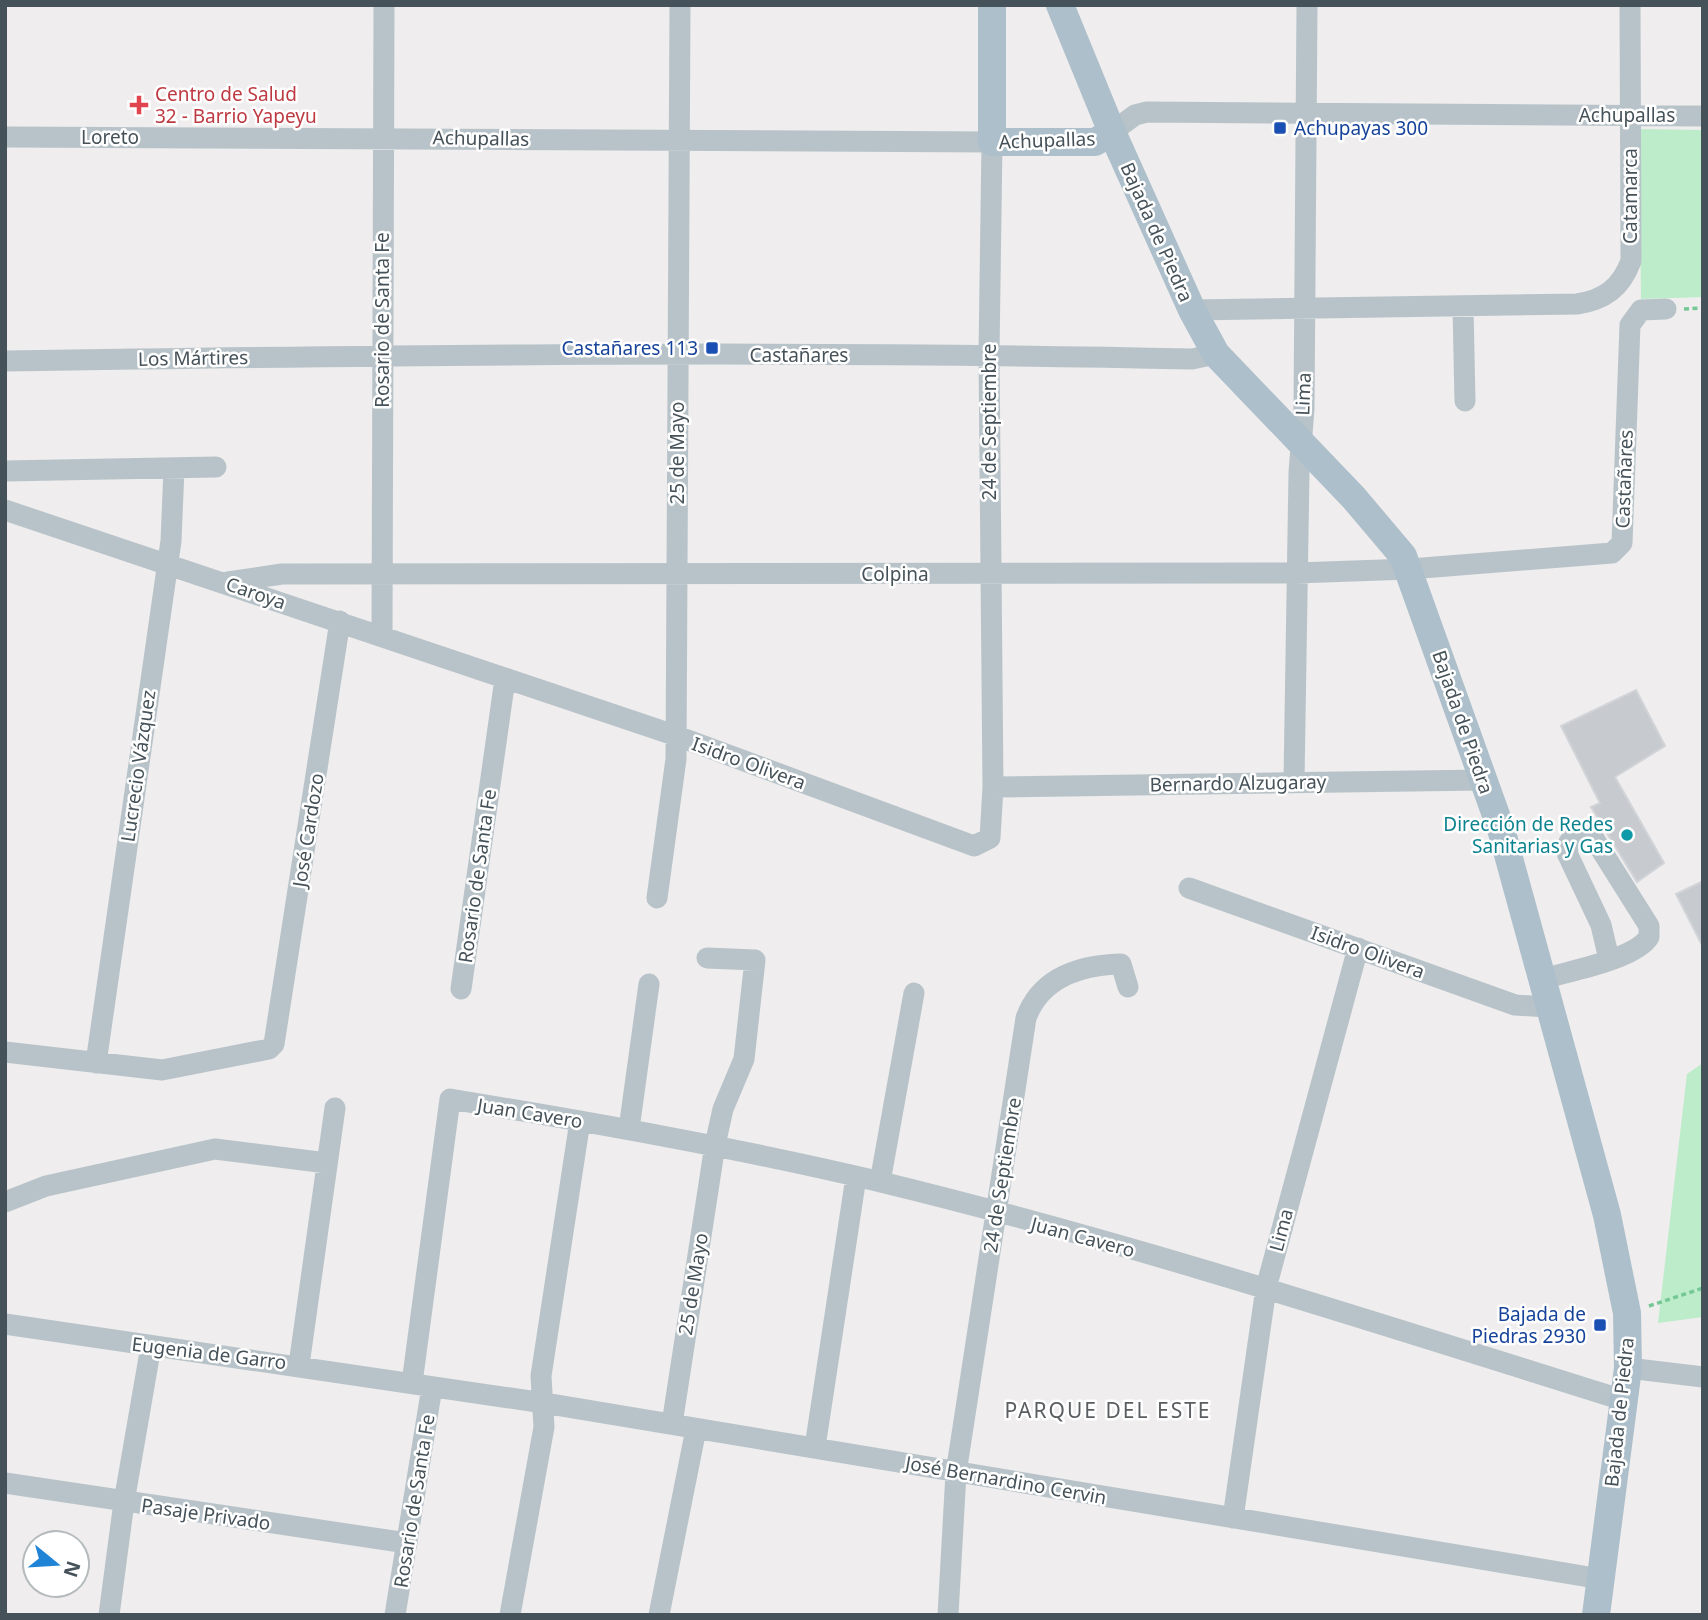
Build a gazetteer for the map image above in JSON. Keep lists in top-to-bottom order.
{
  "streets": {
    "main road": ["Achupallas", "Bajada de Piedra", "24 de Septiembre"],
    "street": [
      "Loreto",
      "Catamarca",
      "Rosario de Santa Fe",
      "Castañares",
      "Los Mártires",
      "Lima",
      "25 de Mayo",
      "Colpina",
      "Caroya",
      "Isidro Olivera",
      "Lucrecio Vázquez",
      "Bernardo Alzugaray",
      "José Cardozo",
      "Juan Cavero",
      "Eugenia de Garro",
      "José Bernardino Cervin",
      "Pasaje Privado"
    ]
  },
  "crossings": [
    ["Achupallas", "Loreto"],
    ["Achupallas", "Catamarca"],
    ["Achupallas", "Bajada de Piedra"],
    ["Achupallas", "Rosario de Santa Fe"],
    ["Achupallas", "Lima"],
    ["Achupallas", "24 de Septiembre"],
    ["Achupallas", "25 de Mayo"],
    ["Loreto", "Rosario de Santa Fe"],
    ["Bajada de Piedra", "Castañares"],
    ["Bajada de Piedra", "Lima"],
    ["Bajada de Piedra", "Colpina"],
    ["Bajada de Piedra", "Isidro Olivera"],
    ["Bajada de Piedra", "Bernardo Alzugaray"],
    ["Bajada de Piedra", "Juan Cavero"],
    ["Bajada de Piedra", "José Bernardino Cervin"],
    ["Rosario de Santa Fe", "Castañares"],
    ["Rosario de Santa Fe", "Los Mártires"],
    ["Rosario de Santa Fe", "Colpina"],
    ["Rosario de Santa Fe", "Caroya"],
    ["Rosario de Santa Fe", "Isidro Olivera"],
    ["Rosario de Santa Fe", "Juan Cavero"],
    ["Rosario de Santa Fe", "Eugenia de Garro"],
    ["Rosario de Santa Fe", "José Bernardino Cervin"],
    ["Rosario de Santa Fe", "Pasaje Privado"],
    ["Castañares", "Los Mártires"],
    ["Castañares", "24 de Septiembre"],
    ["Castañares", "25 de Mayo"],
    ["Castañares", "Colpina"],
    ["Lima", "Colpina"],
    ["Lima", "Isidro Olivera"],
    ["Lima", "Bernardo Alzugaray"],
    ["Lima", "Juan Cavero"],
    ["Lima", "José Bernardino Cervin"],
    ["24 de Septiembre", "Colpina"],
    ["24 de Septiembre", "Isidro Olivera"],
    ["24 de Septiembre", "Bernardo Alzugaray"],
    ["24 de Septiembre", "Juan Cavero"],
    ["24 de Septiembre", "José Bernardino Cervin"],
    ["25 de Mayo", "Colpina"],
    ["25 de Mayo", "Isidro Olivera"],
    ["25 de Mayo", "Juan Cavero"],
    ["25 de Mayo", "José Bernardino Cervin"],
    ["Colpina", "Caroya"],
    ["Caroya", "Isidro Olivera"],
    ["Caroya", "Lucrecio Vázquez"],
    ["Caroya", "José Cardozo"],
    ["Lucrecio Vázquez", "José Cardozo"],
    ["Eugenia de Garro", "José Bernardino Cervin"]
  ],
  "districts": ["PARQUE DEL ESTE"],
  "places": {
    "health": ["Centro de Salud 32 - Barrio Yapeyu"],
    "transit": ["Achupayas 300", "Castañares 113", "Bajada de Piedras 2930"],
    "other": ["Dirección de Redes Sanitarias y Gas"]
  },
  "north": "right"
}
